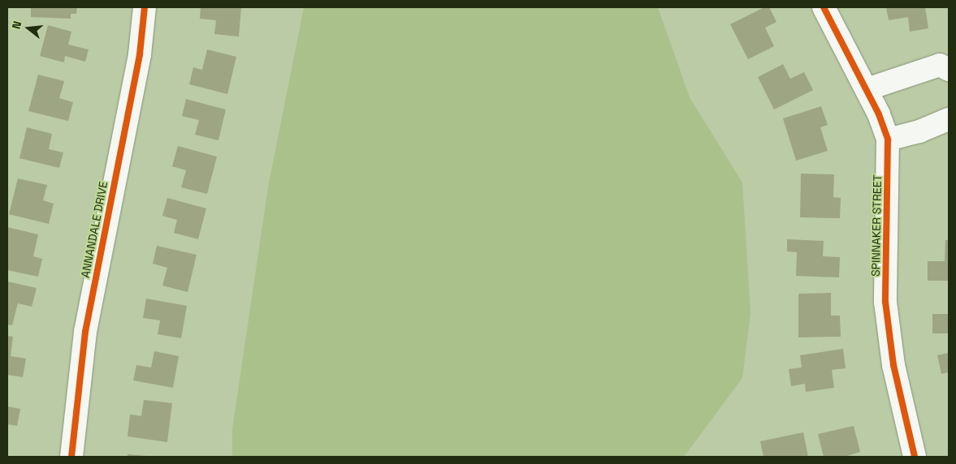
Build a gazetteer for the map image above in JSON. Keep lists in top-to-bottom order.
{
  "streets": {
    "street": ["SPINNAKER STREET", "ANNANDALE DRIVE"]
  },
  "north": "left"
}
